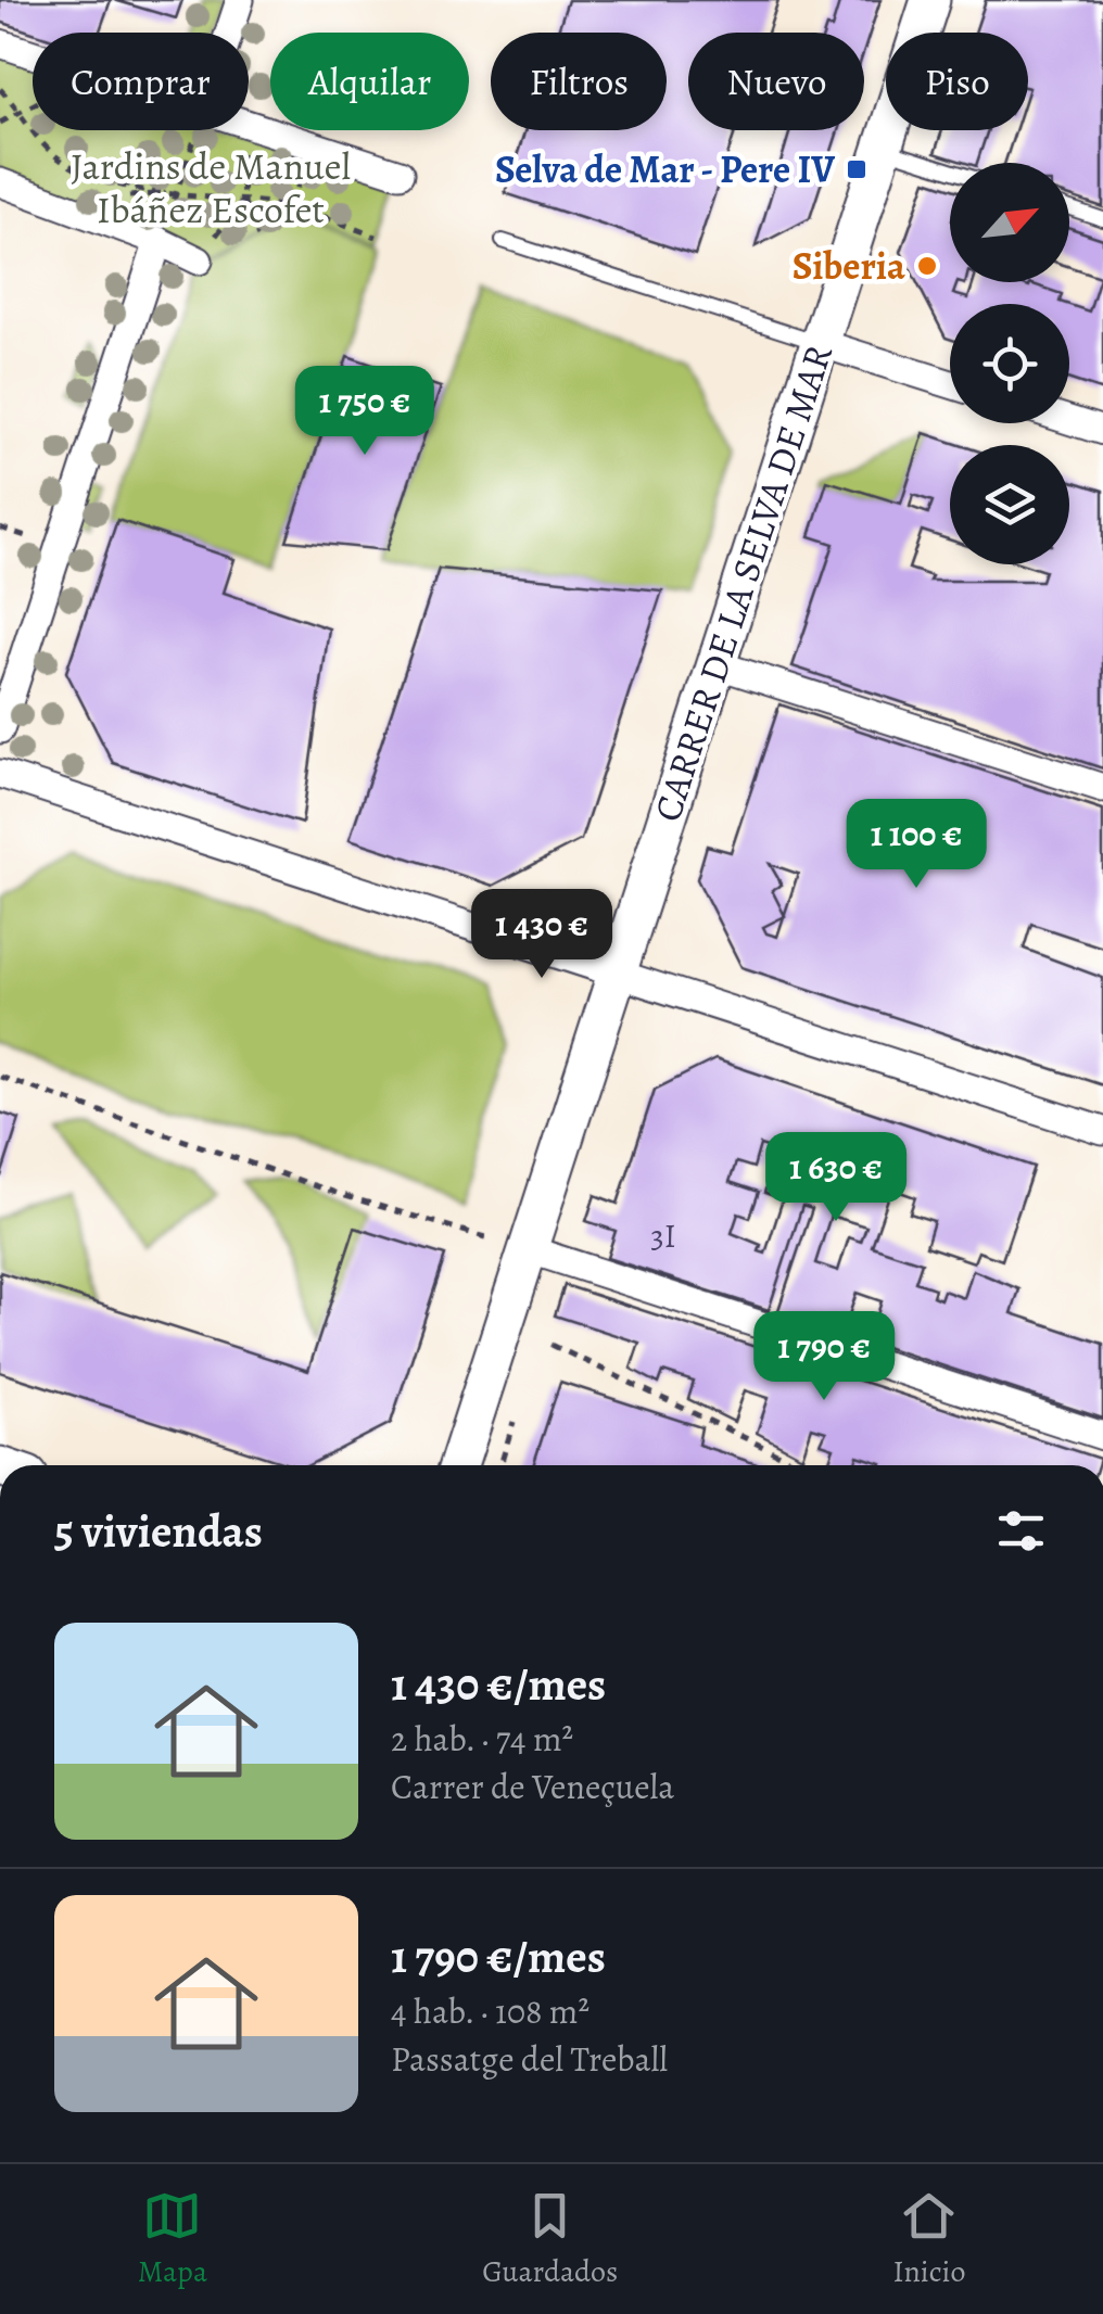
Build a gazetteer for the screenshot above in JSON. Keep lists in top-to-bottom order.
{
  "streets": {
    "street": ["CARRER DE LA SELVA DE MAR"]
  },
  "parks": ["Jardins de Manuel Ibáñez Escofet"],
  "places": {
    "transit": ["Selva de Mar - Pere IV"],
    "other": ["Siberia"]
  },
  "house_numbers": ["3I"],
  "north": "top right",
  "page": {
    "chip": [
      "Comprar",
      "Alquilar",
      "Filtros",
      "Nuevo",
      "Piso"
    ],
    "price": [
      "1 750 €",
      "1 100 €",
      "1 430 €",
      "1 630 €",
      "1 790 €"
    ],
    "heading": "5 viviendas",
    "list": [
      {
        "name": "1 430 €/mes",
        "note": "2 hab. · 74 m² · Carrer de Veneçuela"
      },
      {
        "name": "1 790 €/mes",
        "note": "4 hab. · 108 m² · Passatge del Treball"
      }
    ],
    "tabs": ["Mapa", "Guardados", "Inicio"]
  }
}
